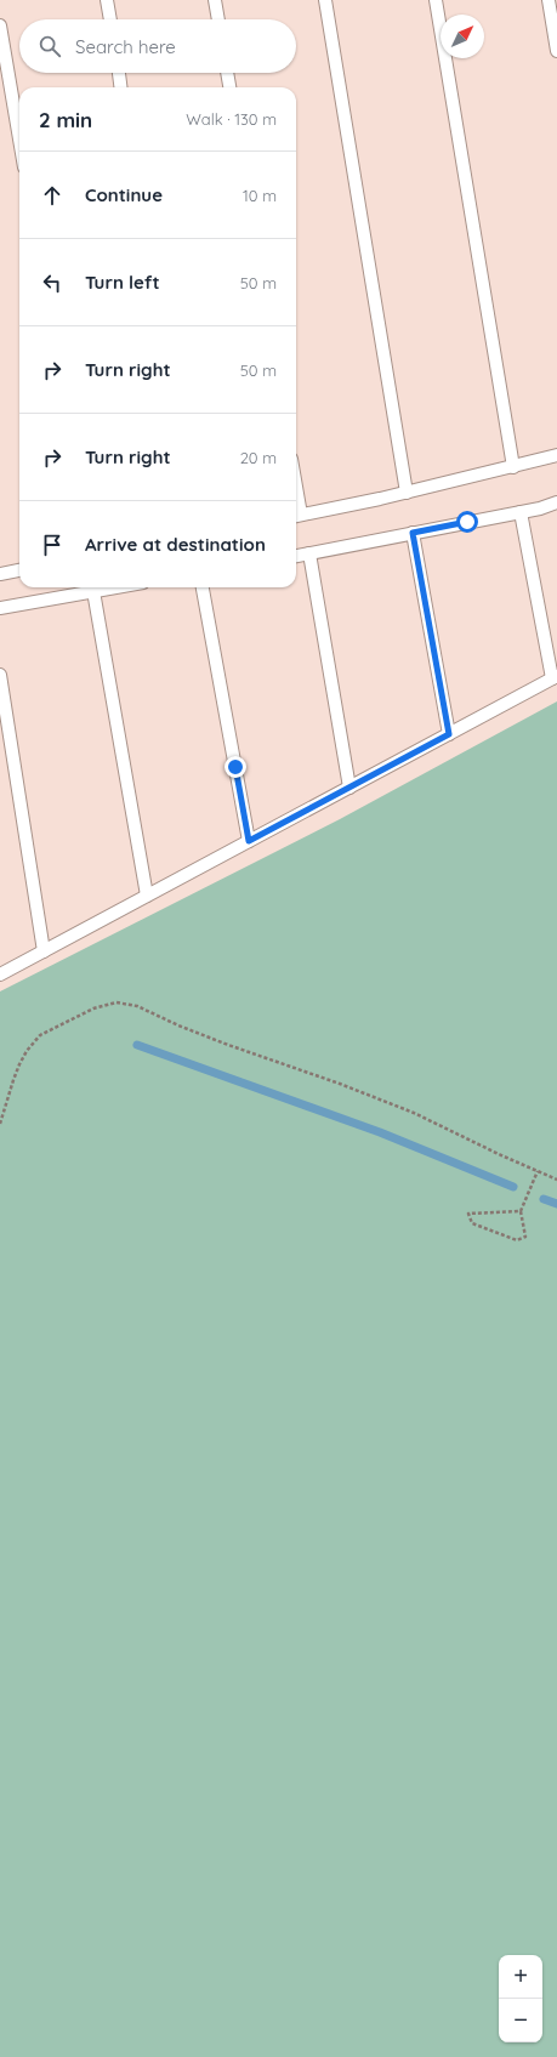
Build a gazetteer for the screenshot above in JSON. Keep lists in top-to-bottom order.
{
  "north": "top right",
  "page": {
    "search": "Search here",
    "heading": ["2 min", "Walk · 130 m"],
    "list": [
      ["Continue", "10 m"],
      ["Turn left", "50 m"],
      ["Turn right", "50 m"],
      ["Turn right", "20 m"],
      "Arrive at destination"
    ],
    "map_buttons": ["+", "−"]
  }
}
